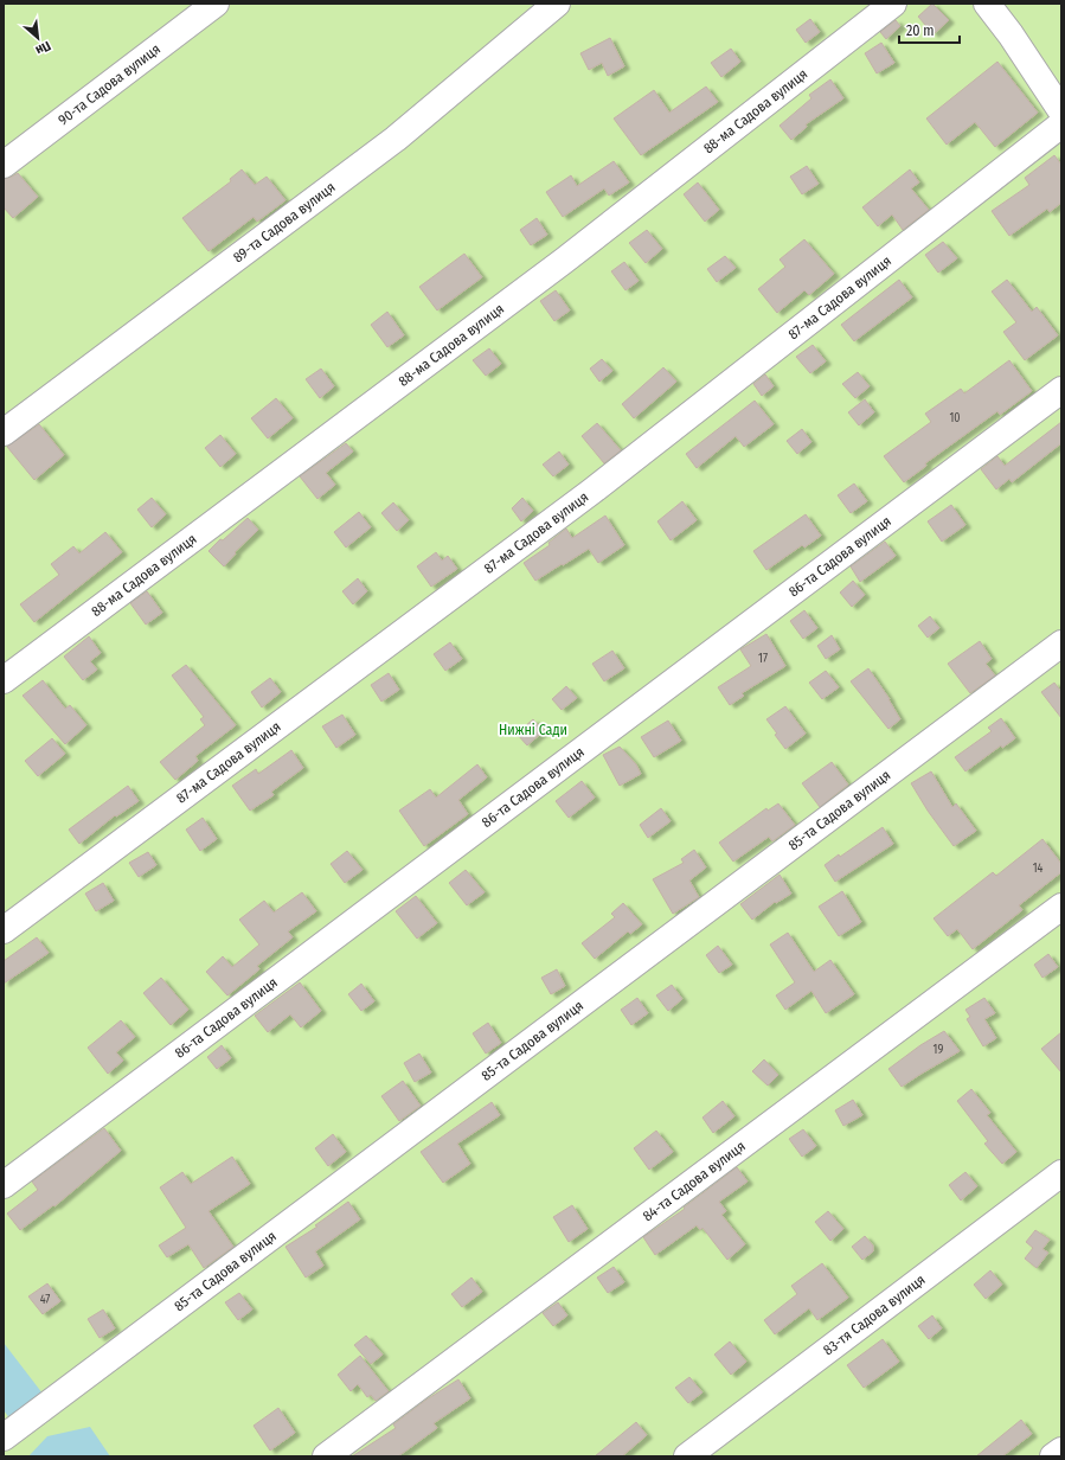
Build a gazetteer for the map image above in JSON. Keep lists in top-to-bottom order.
{
  "streets": {
    "street": [
      "90-та Садова вулиця",
      "88-ма Садова вулиця",
      "89-та Садова вулиця",
      "87-ма Садова вулиця",
      "86-та Садова вулиця",
      "85-та Садова вулиця",
      "84-та Садова вулиця",
      "83-тя Садова вулиця"
    ]
  },
  "parks": ["Нижні Сади"],
  "house_numbers": [
    "10",
    "17",
    "14",
    "19",
    "47"
  ],
  "scale_bar": "20 m",
  "north": "bottom right"
}
